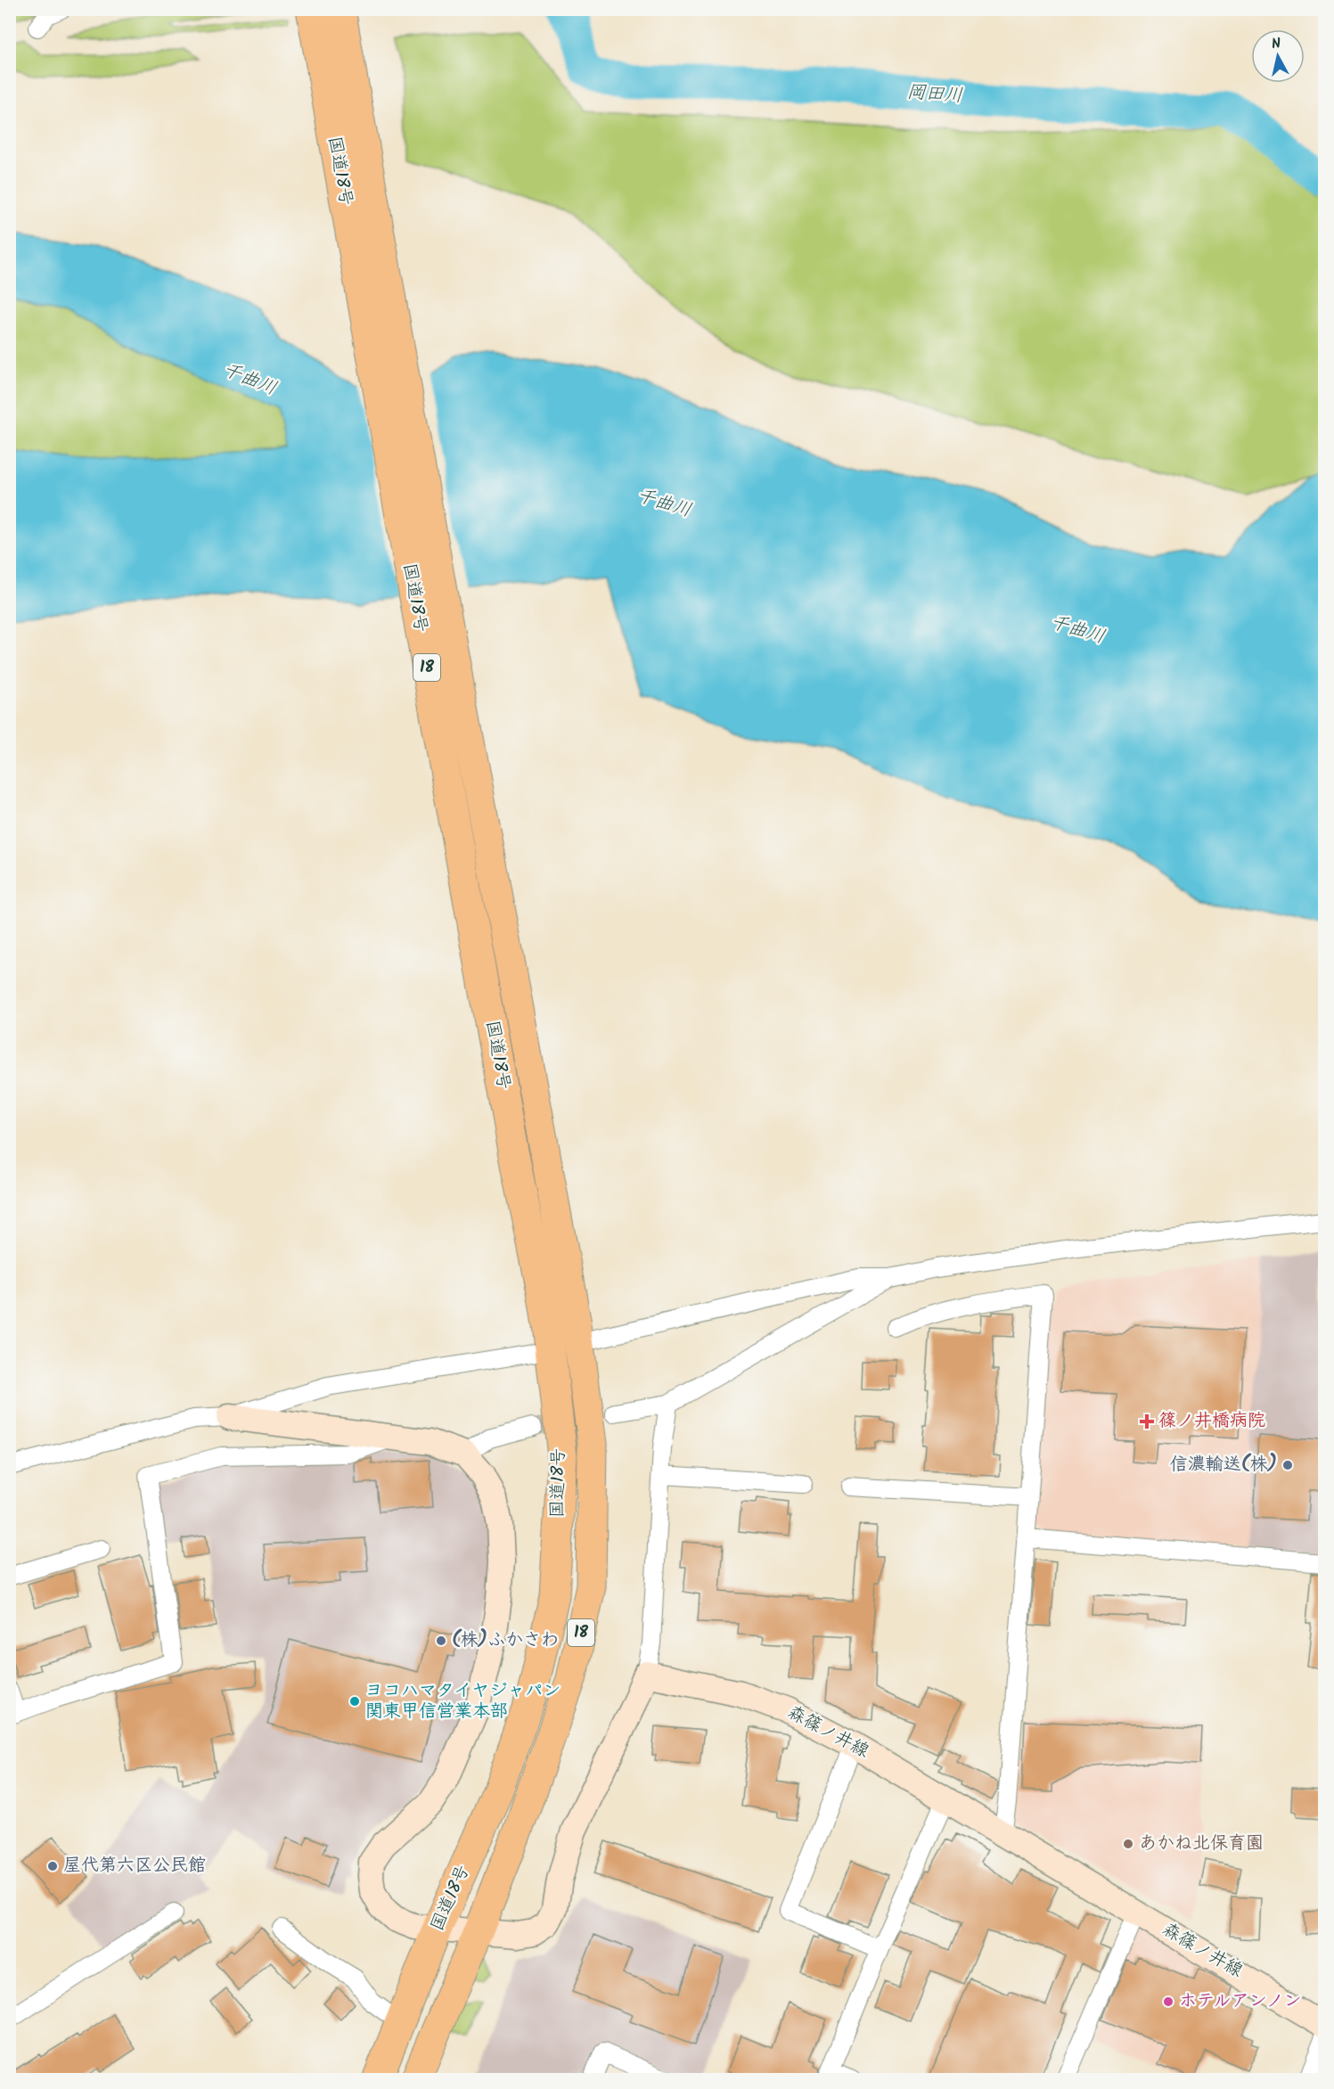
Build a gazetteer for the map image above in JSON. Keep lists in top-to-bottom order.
{
  "streets": {
    "highway": ["国道18号", "18"],
    "main road": ["森篠ノ井線"]
  },
  "water": ["岡田川", "千曲川"],
  "places": {
    "health": ["篠ノ井橋病院"],
    "other": [
      "信濃輸送(株)",
      "(株)ふかさわ",
      "ヨコハマタイヤジャパン 関東甲信営業本部",
      "あかね北保育園",
      "屋代第六区公民館",
      "ホテルアンノン"
    ]
  },
  "north": "top"
}
